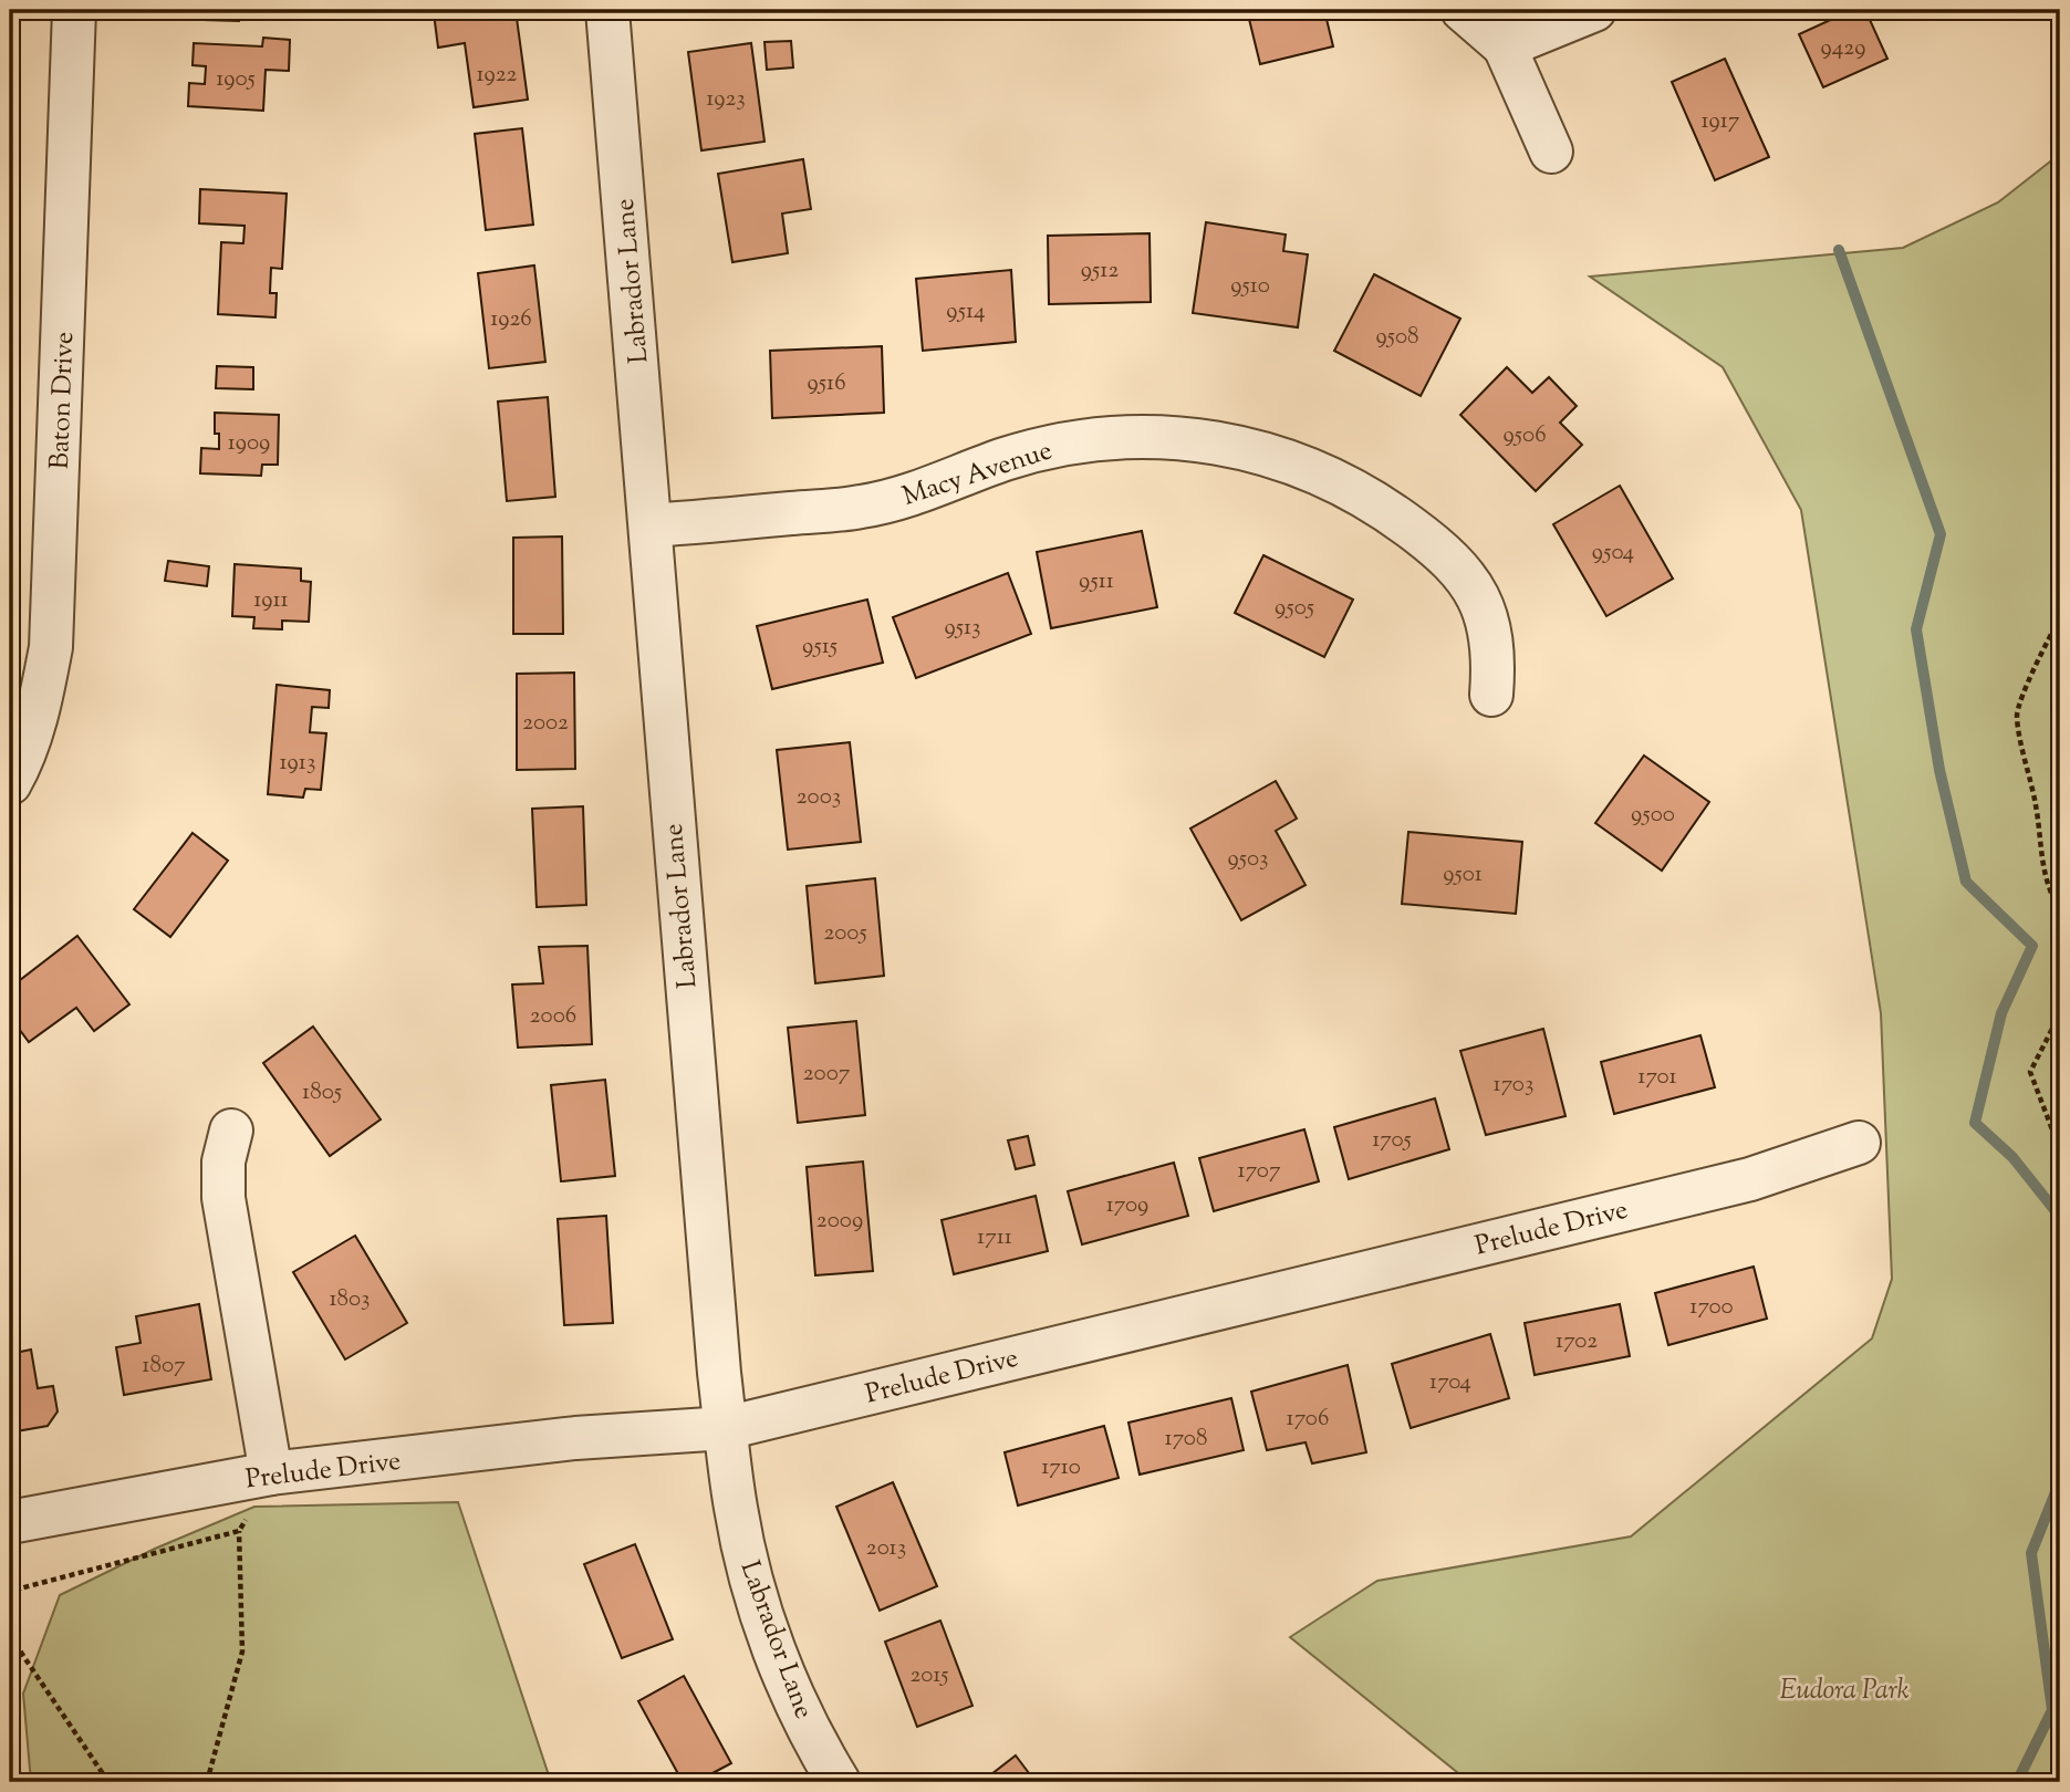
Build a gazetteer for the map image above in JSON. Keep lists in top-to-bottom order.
{
  "streets": {
    "street": [
      "Labrador Lane",
      "Baton Drive",
      "Macy Avenue",
      "Prelude Drive"
    ]
  },
  "crossings": [
    ["Labrador Lane", "Macy Avenue"],
    ["Labrador Lane", "Prelude Drive"]
  ],
  "parks": ["Eudora Park"],
  "house_numbers": [
    "9429",
    "1922",
    "1905",
    "1923",
    "1917",
    "9512",
    "9510",
    "9514",
    "1926",
    "9508",
    "9516",
    "9506",
    "1909",
    "9504",
    "9511",
    "1911",
    "9505",
    "9513",
    "9515",
    "2002",
    "1913",
    "2003",
    "9500",
    "9503",
    "9501",
    "2005",
    "2006",
    "2007",
    "1701",
    "1703",
    "1805",
    "1705",
    "1707",
    "1709",
    "2009",
    "1711",
    "1803",
    "1700",
    "1702",
    "1807",
    "1704",
    "1706",
    "1708",
    "1710",
    "2013",
    "2015"
  ]
}
